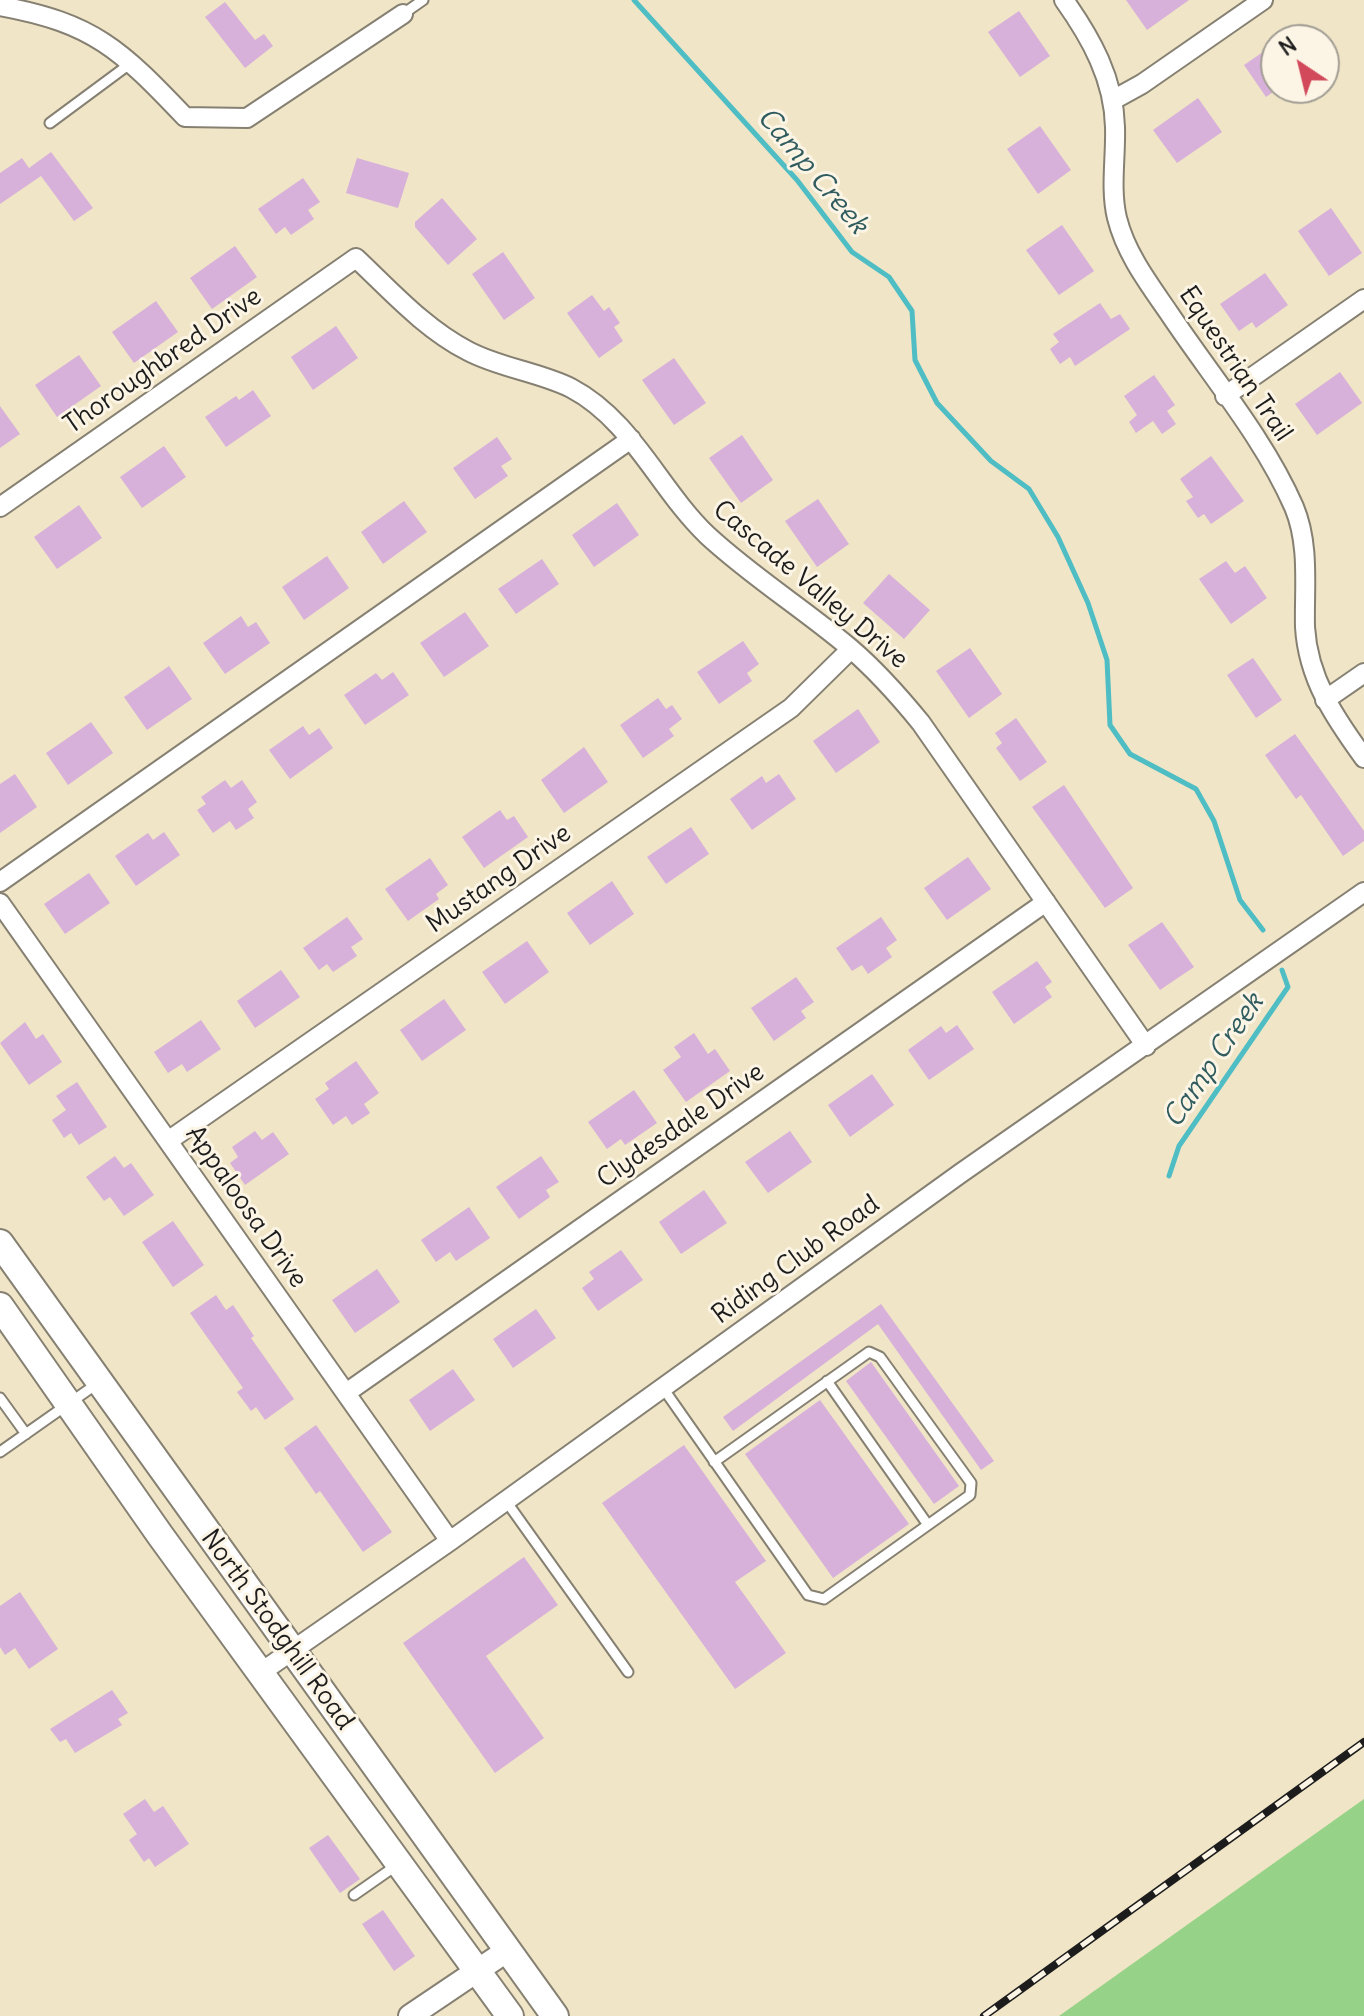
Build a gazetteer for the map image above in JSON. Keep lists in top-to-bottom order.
{
  "streets": {
    "main road": ["North Stodghill Road"],
    "street": [
      "Thoroughbred Drive",
      "Equestrian Trail",
      "Cascade Valley Drive",
      "Mustang Drive",
      "Clydesdale Drive",
      "Appaloosa Drive",
      "Riding Club Road"
    ]
  },
  "crossings": [
    ["Thoroughbred Drive", "Cascade Valley Drive"],
    ["Cascade Valley Drive", "Mustang Drive"],
    ["Cascade Valley Drive", "Clydesdale Drive"],
    ["Cascade Valley Drive", "Riding Club Road"],
    ["Mustang Drive", "Appaloosa Drive"],
    ["Clydesdale Drive", "Appaloosa Drive"],
    ["Appaloosa Drive", "Riding Club Road"],
    ["Riding Club Road", "North Stodghill Road"]
  ],
  "water": ["Camp Creek"],
  "north": "top left"
}
